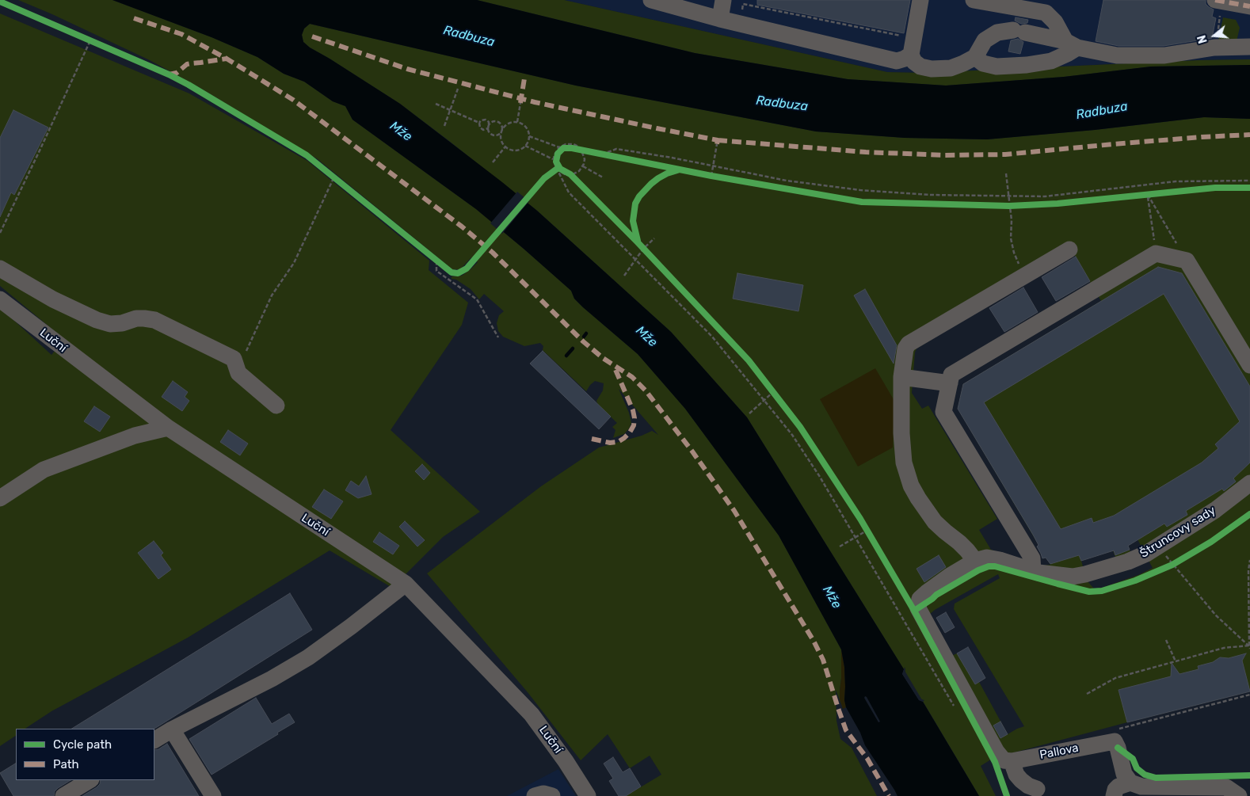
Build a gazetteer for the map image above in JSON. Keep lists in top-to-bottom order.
{
  "streets": {
    "street": ["Luční", "Štruncovy sady", "Pallova"]
  },
  "crossings": [
    ["Štruncovy sady", "Pallova"]
  ],
  "water": ["Radbuza", "Mže"],
  "legend": ["Cycle path", "Path"],
  "north": "left"
}
